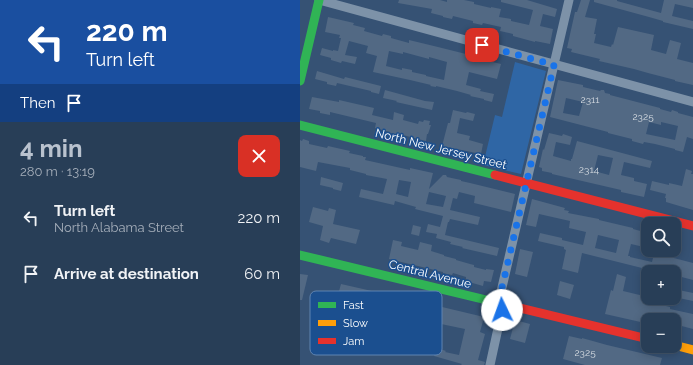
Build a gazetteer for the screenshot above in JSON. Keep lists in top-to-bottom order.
{
  "streets": {
    "main road": ["North New Jersey Street", "Central Avenue"]
  },
  "house_numbers": [
    "2311",
    "2325",
    "2314",
    "2325"
  ],
  "legend": ["Fast", "Slow", "Jam"],
  "page": {
    "turn": ["220 m", "Turn left"],
    "then": "Then",
    "heading": ["4 min", "280 m · 13:19"],
    "list": [
      {
        "name": "Turn left",
        "note": "North Alabama Street",
        "value": "220 m"
      },
      {
        "name": "Arrive at destination",
        "value": "60 m"
      }
    ],
    "map_buttons": ["+", "−"]
  }
}
